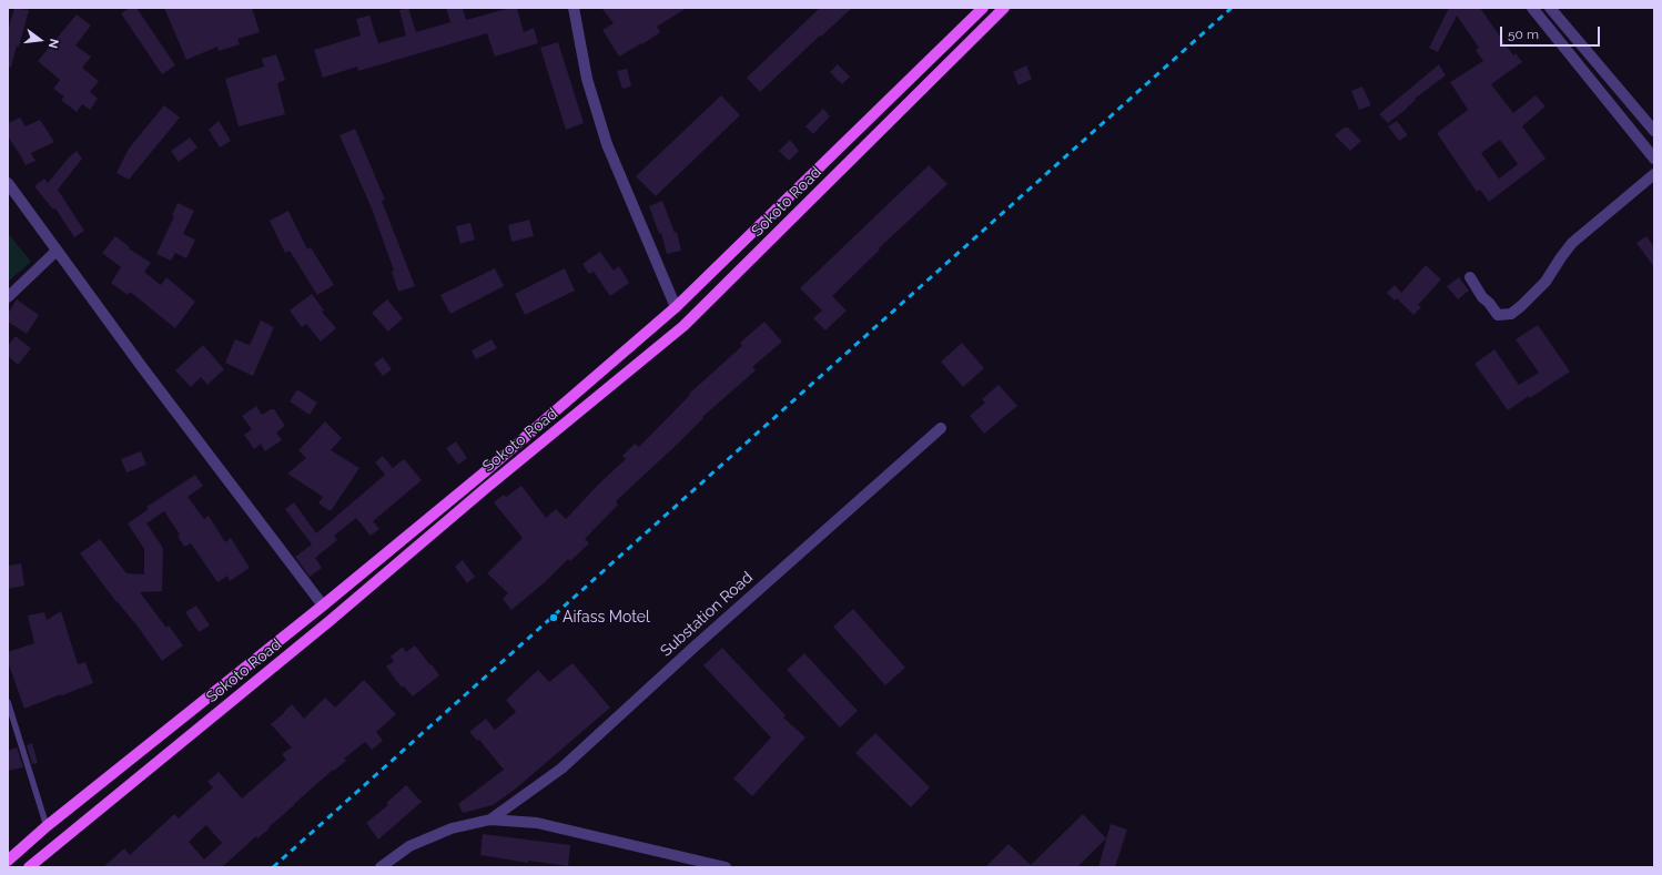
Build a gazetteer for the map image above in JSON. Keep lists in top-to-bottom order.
{
  "streets": {
    "main road": ["Sokoto Road"],
    "street": ["Substation Road"]
  },
  "places": ["Aifass Motel"],
  "scale_bar": "50 m",
  "north": "right"
}
